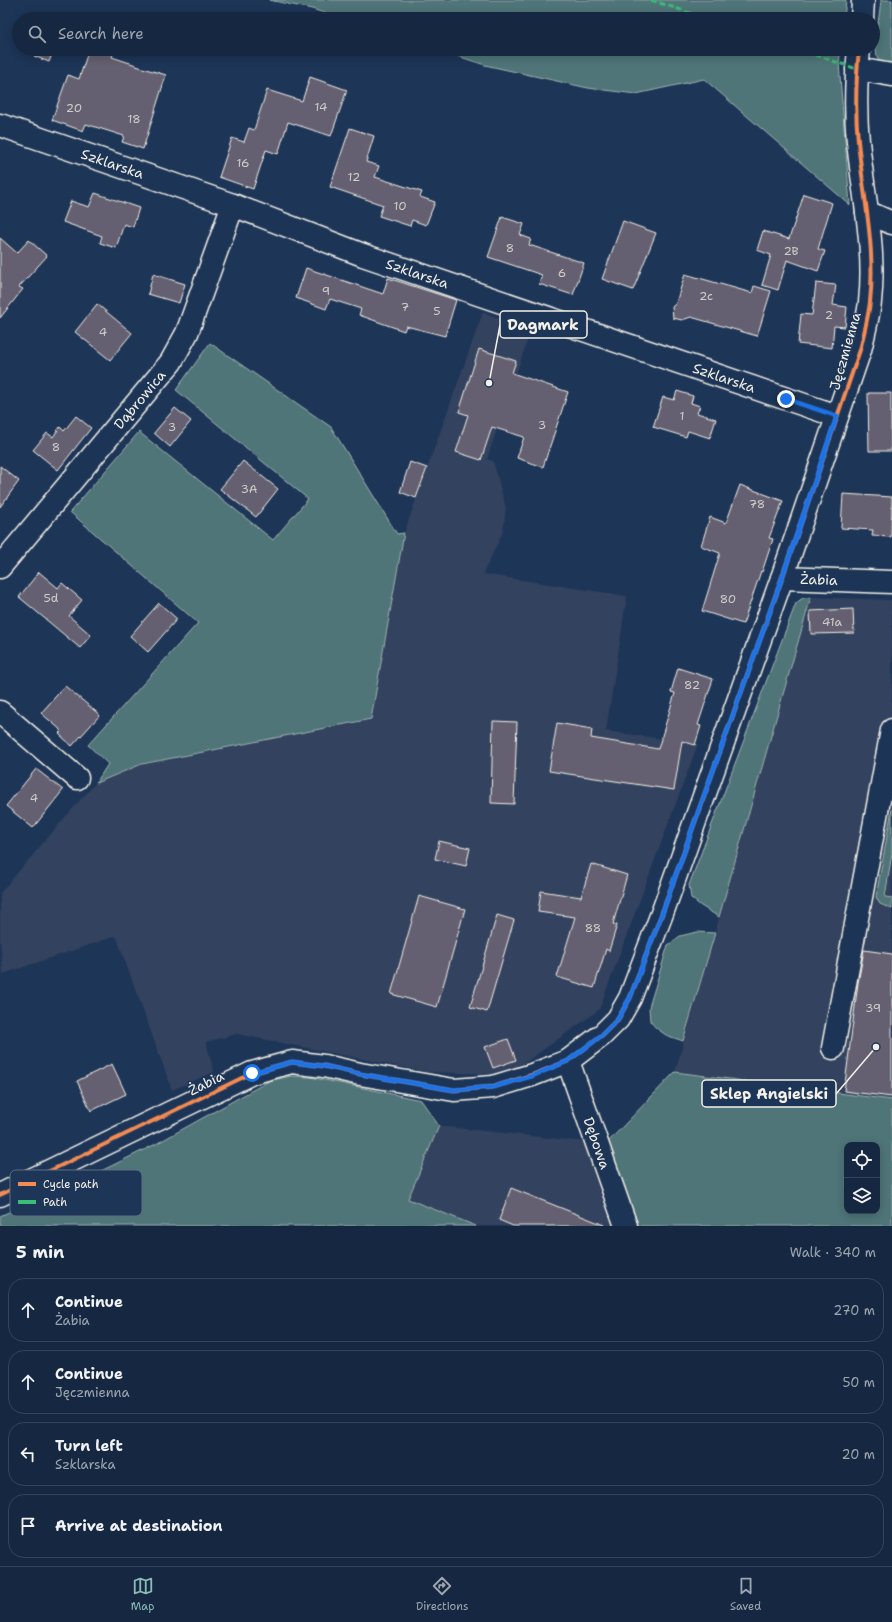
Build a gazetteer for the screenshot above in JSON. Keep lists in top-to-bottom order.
{
  "streets": {
    "street": [
      "Szklarska",
      "Jęczmienna",
      "Dąbrowica",
      "Żabia",
      "Dębowa"
    ]
  },
  "crossings": [
    ["Szklarska", "Jęczmienna"],
    ["Szklarska", "Dąbrowica"],
    ["Jęczmienna", "Żabia"],
    ["Żabia", "Dębowa"]
  ],
  "places": ["Dagmark", "Sklep Angielski"],
  "house_numbers": [
    "14",
    "20",
    "18",
    "16",
    "12",
    "10",
    "8",
    "2B",
    "6",
    "9",
    "2c",
    "7",
    "5",
    "2",
    "4",
    "1",
    "3",
    "3",
    "8",
    "3A",
    "78",
    "5d",
    "80",
    "41a",
    "82",
    "4",
    "88",
    "39"
  ],
  "legend": ["Cycle path", "Path"],
  "page": {
    "search": "Search here",
    "heading": ["5 min", "Walk · 340 m"],
    "list": [
      ["Continue", "Żabia", "270 m"],
      ["Continue", "Jęczmienna", "50 m"],
      ["Turn left", "Szklarska", "20 m"],
      "Arrive at destination"
    ],
    "nav": ["Map", "Directions", "Saved"]
  }
}
